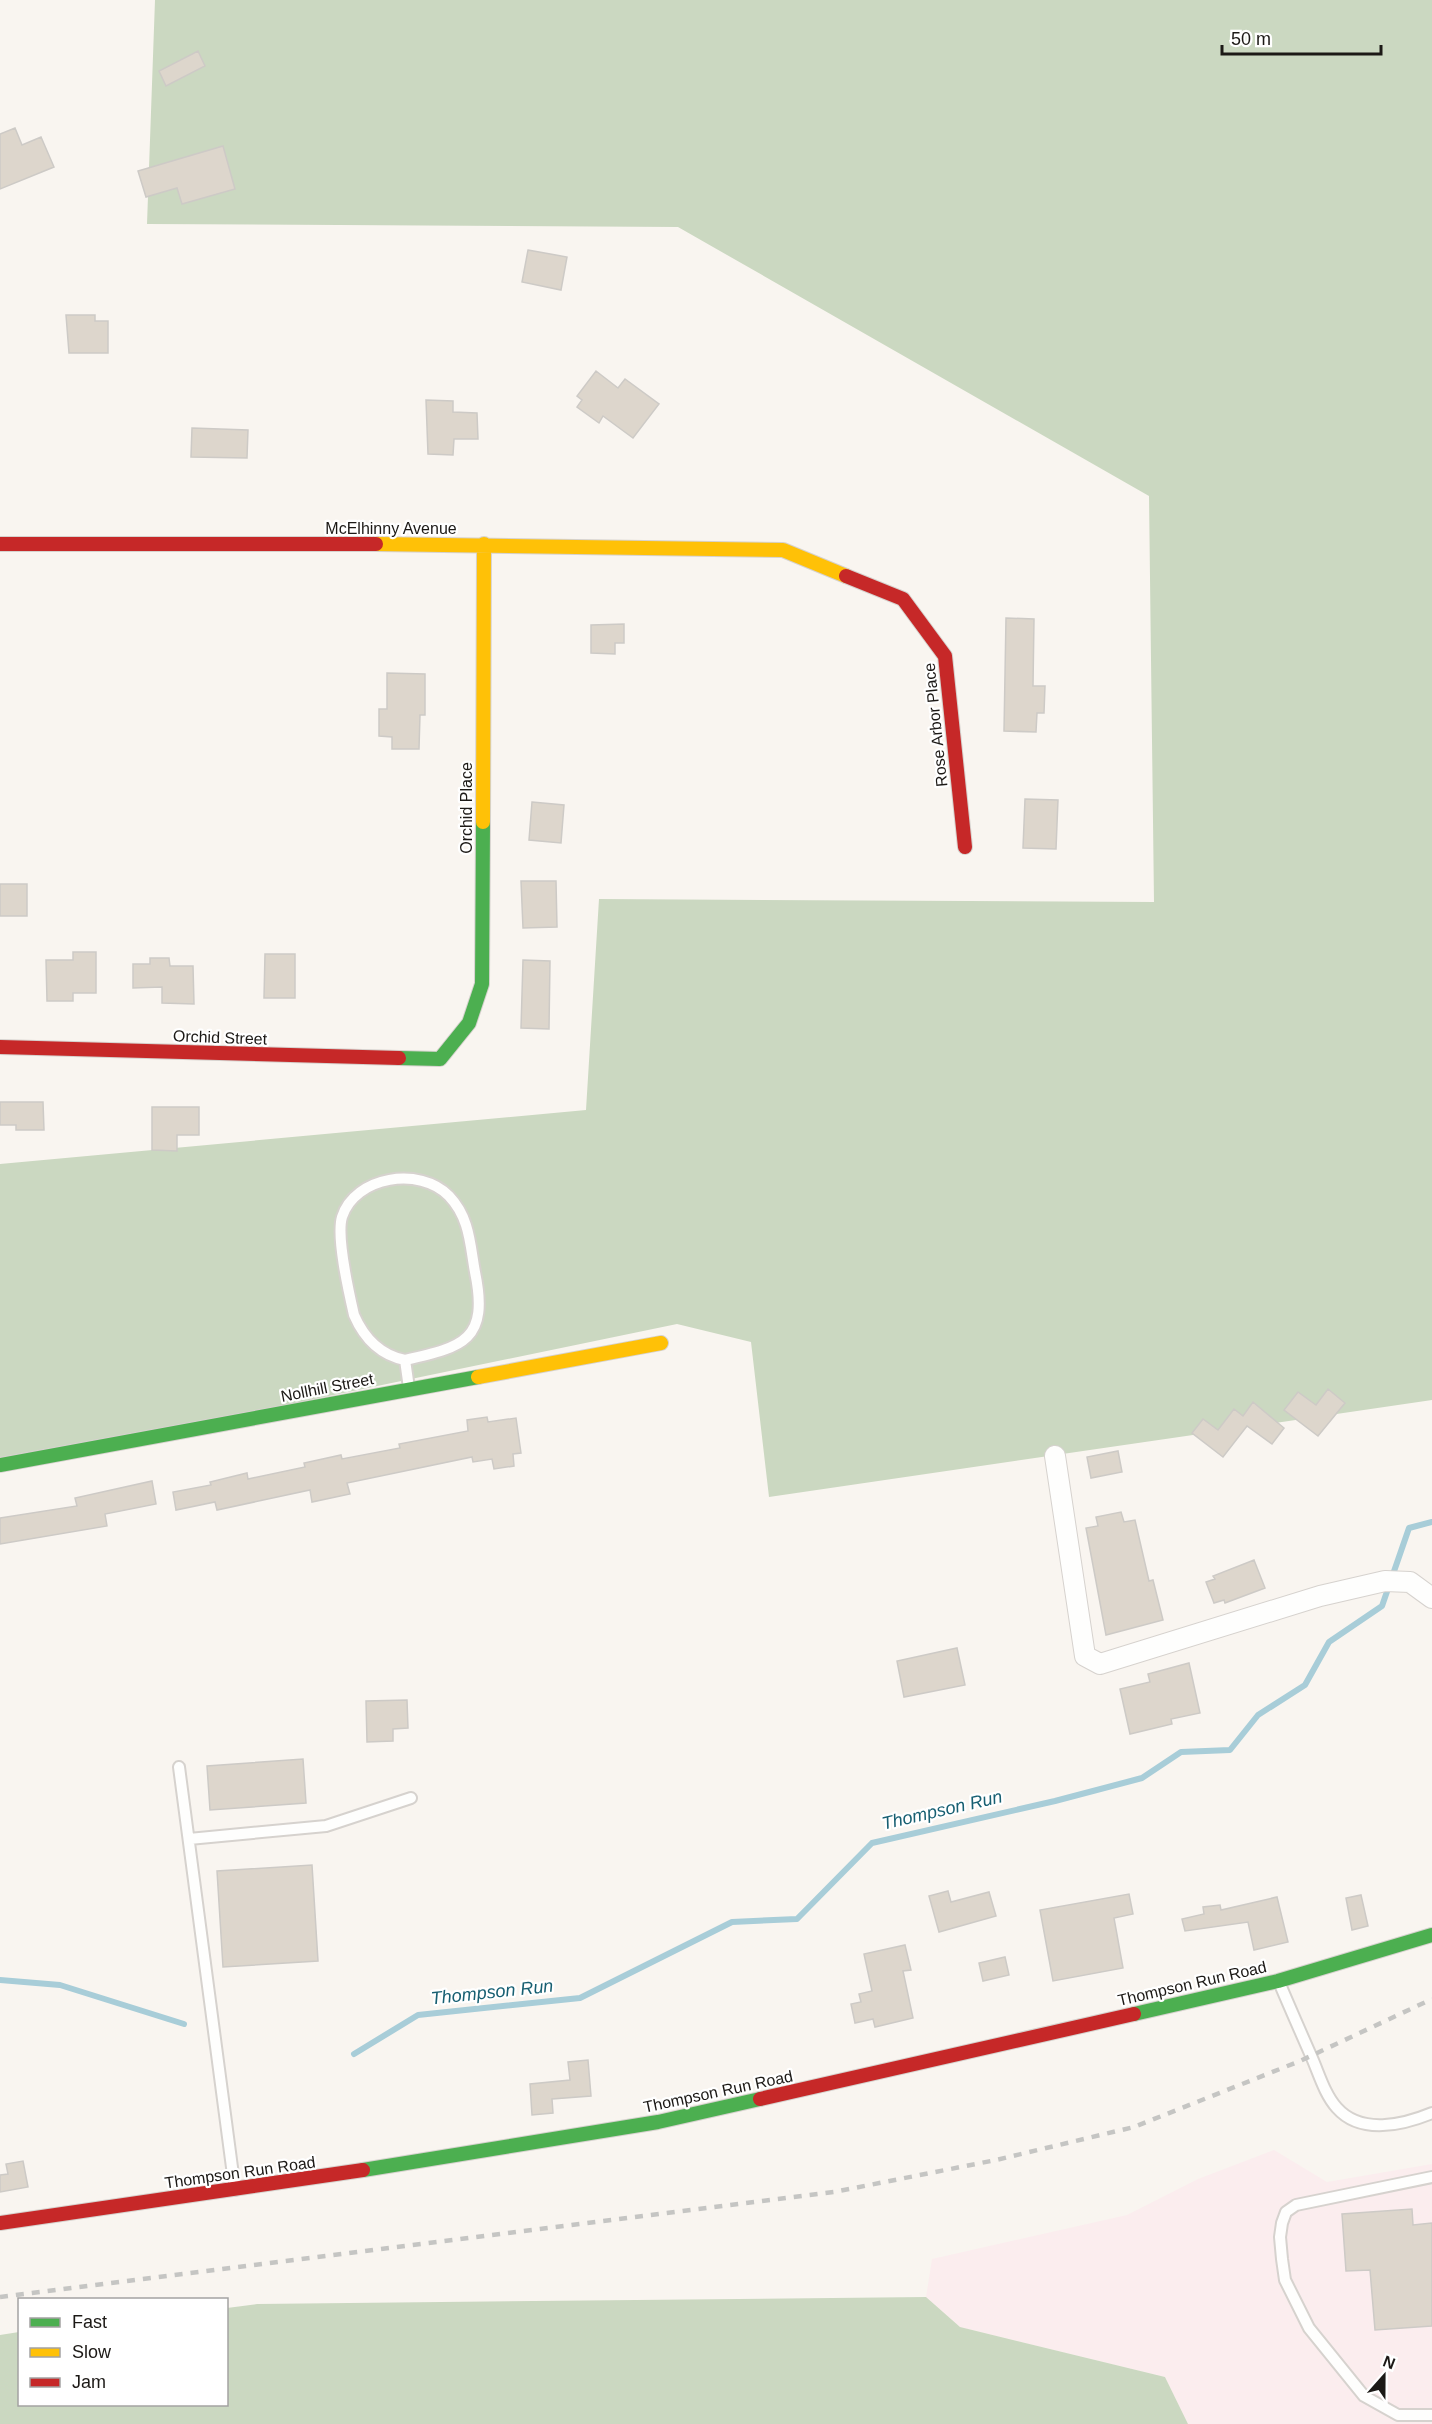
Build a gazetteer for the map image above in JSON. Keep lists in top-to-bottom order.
{
  "streets": {
    "street": [
      "McElhinny Avenue",
      "Rose Arbor Place",
      "Orchid Place",
      "Orchid Street",
      "Nollhill Street",
      "Thompson Run Road"
    ]
  },
  "crossings": [
    ["McElhinny Avenue", "Rose Arbor Place"],
    ["McElhinny Avenue", "Orchid Place"],
    ["Orchid Place", "Orchid Street"]
  ],
  "water": ["Thompson Run"],
  "legend": ["Fast", "Slow", "Jam"],
  "scale_bar": "50 m",
  "north": "top"
}
